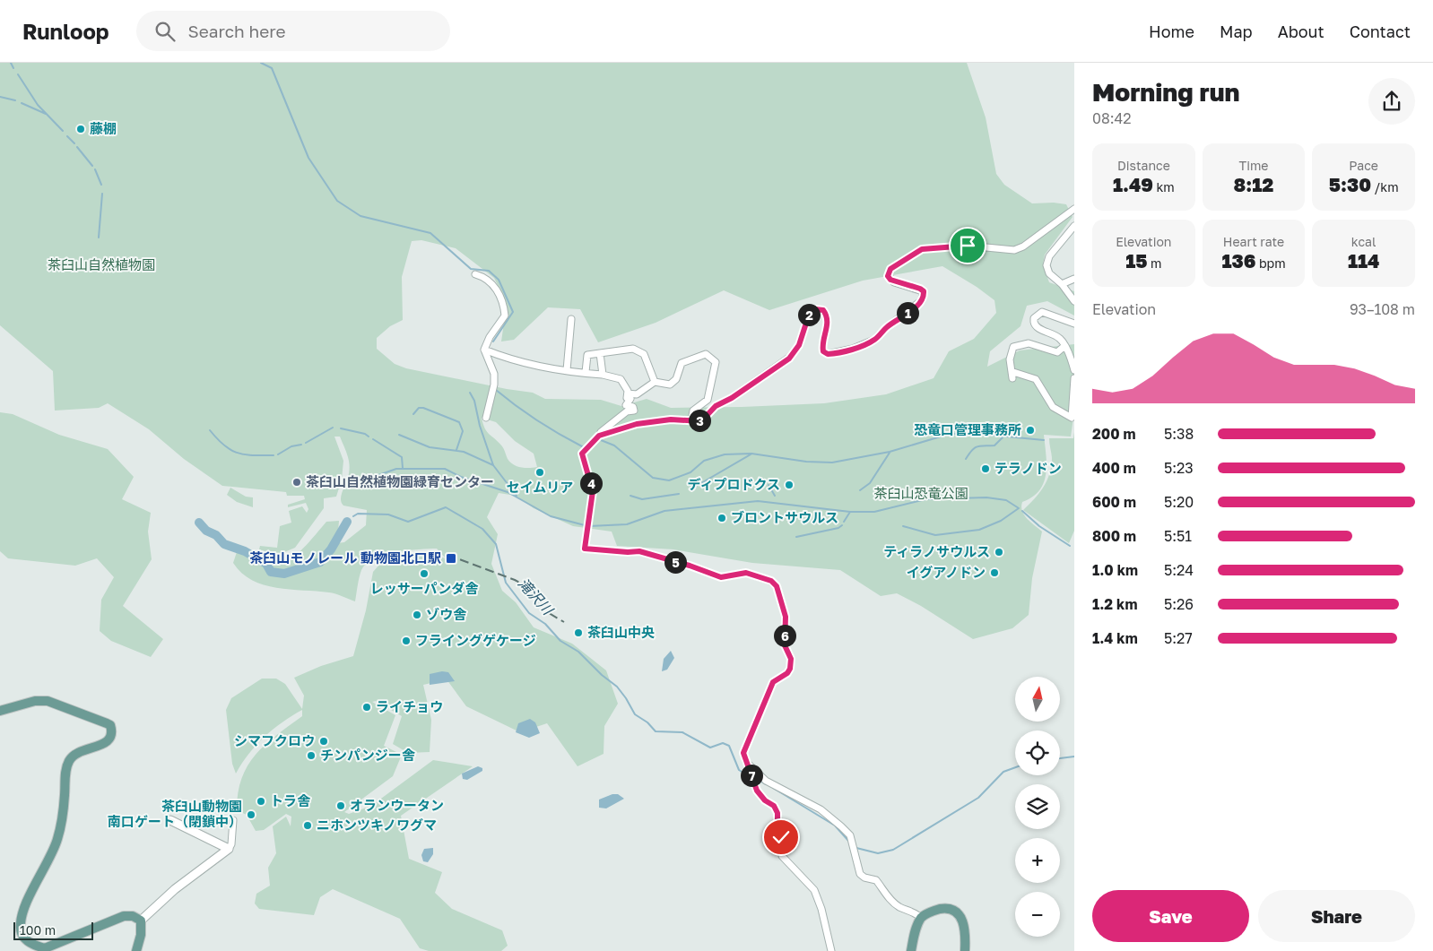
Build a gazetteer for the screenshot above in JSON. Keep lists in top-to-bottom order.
{
  "water": ["滝沢川"],
  "parks": ["茶臼山自然植物園", "茶臼山恐竜公園"],
  "places": {
    "other": [
      "藤棚",
      "恐竜口管理事務所",
      "テラノドン",
      "セイムリア",
      "茶臼山自然植物園緑育センター",
      "ディプロドクス",
      "ブロントサウルス",
      "ティラノサウルス",
      "イグアノドン",
      "レッサーパンダ舎",
      "ゾウ舎",
      "茶臼山中央",
      "フライングゲケージ",
      "ライチョウ",
      "シマフクロウ",
      "チンパンジー舎",
      "トラ舎",
      "オランウータン",
      "茶臼山動物園 南口ゲート（閉鎖中）",
      "ニホンツキノワグマ"
    ],
    "transit": ["茶臼山モノレール 動物園北口駅"]
  },
  "scale_bar": "100 m",
  "north": "top",
  "page": {
    "header": "Runloop",
    "search": "Search here",
    "nav": [
      "Home",
      "Map",
      "About",
      "Contact"
    ],
    "heading": ["Morning run", "08:42"],
    "stats": [
      ["Distance", "1.49 km"],
      ["Time", "8:12"],
      ["Pace", "5:30 /km"],
      ["Elevation", "15 m"],
      ["Heart rate", "136 bpm"],
      ["kcal", "114"]
    ],
    "chart": ["Elevation", "93–108 m"],
    "pins": [
      "1",
      "2",
      "3",
      "4",
      "5",
      "6",
      "7"
    ],
    "list": [
      {
        "name": "200 m",
        "note": "5:38"
      },
      {
        "name": "400 m",
        "note": "5:23"
      },
      {
        "name": "600 m",
        "note": "5:20"
      },
      {
        "name": "800 m",
        "note": "5:51"
      },
      {
        "name": "1.0 km",
        "note": "5:24"
      },
      {
        "name": "1.2 km",
        "note": "5:26"
      },
      {
        "name": "1.4 km",
        "note": "5:27"
      }
    ],
    "map_buttons": ["+", "−"],
    "buttons": ["Save", "Share"],
    "scale": "100 m"
  }
}
